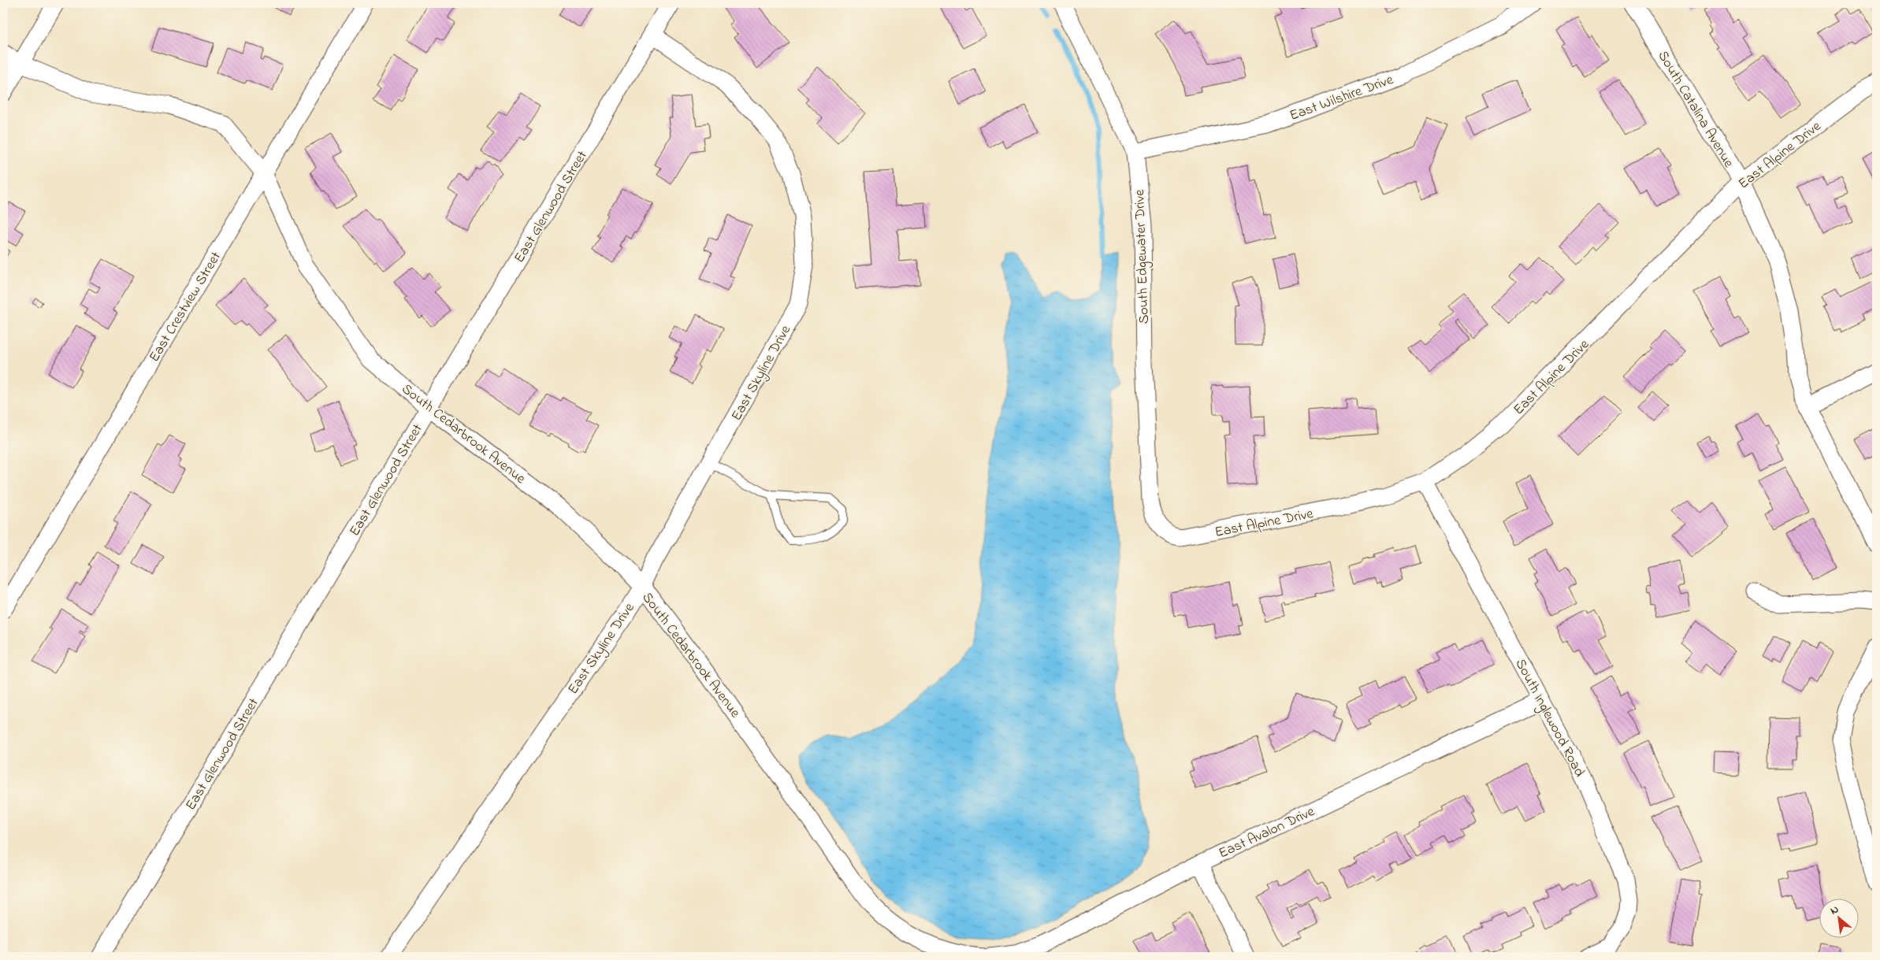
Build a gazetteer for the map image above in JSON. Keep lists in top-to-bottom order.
{
  "streets": {
    "street": [
      "East Wilshire Drive",
      "South Catalina Avenue",
      "East Alpine Drive",
      "East Glenwood Street",
      "South Edgewater Drive",
      "East Crestview Street",
      "East Skyline Drive",
      "South Cedarbrook Avenue",
      "South Inglewood Road",
      "East Avalon Drive"
    ]
  },
  "crossings": [
    ["East Wilshire Drive", "South Edgewater Drive"],
    ["South Catalina Avenue", "East Alpine Drive"],
    ["East Alpine Drive", "South Edgewater Drive"],
    ["East Alpine Drive", "South Inglewood Road"],
    ["East Glenwood Street", "East Skyline Drive"],
    ["East Glenwood Street", "South Cedarbrook Avenue"],
    ["East Crestview Street", "South Cedarbrook Avenue"],
    ["East Skyline Drive", "South Cedarbrook Avenue"],
    ["South Inglewood Road", "East Avalon Drive"]
  ],
  "north": "top left"
}
